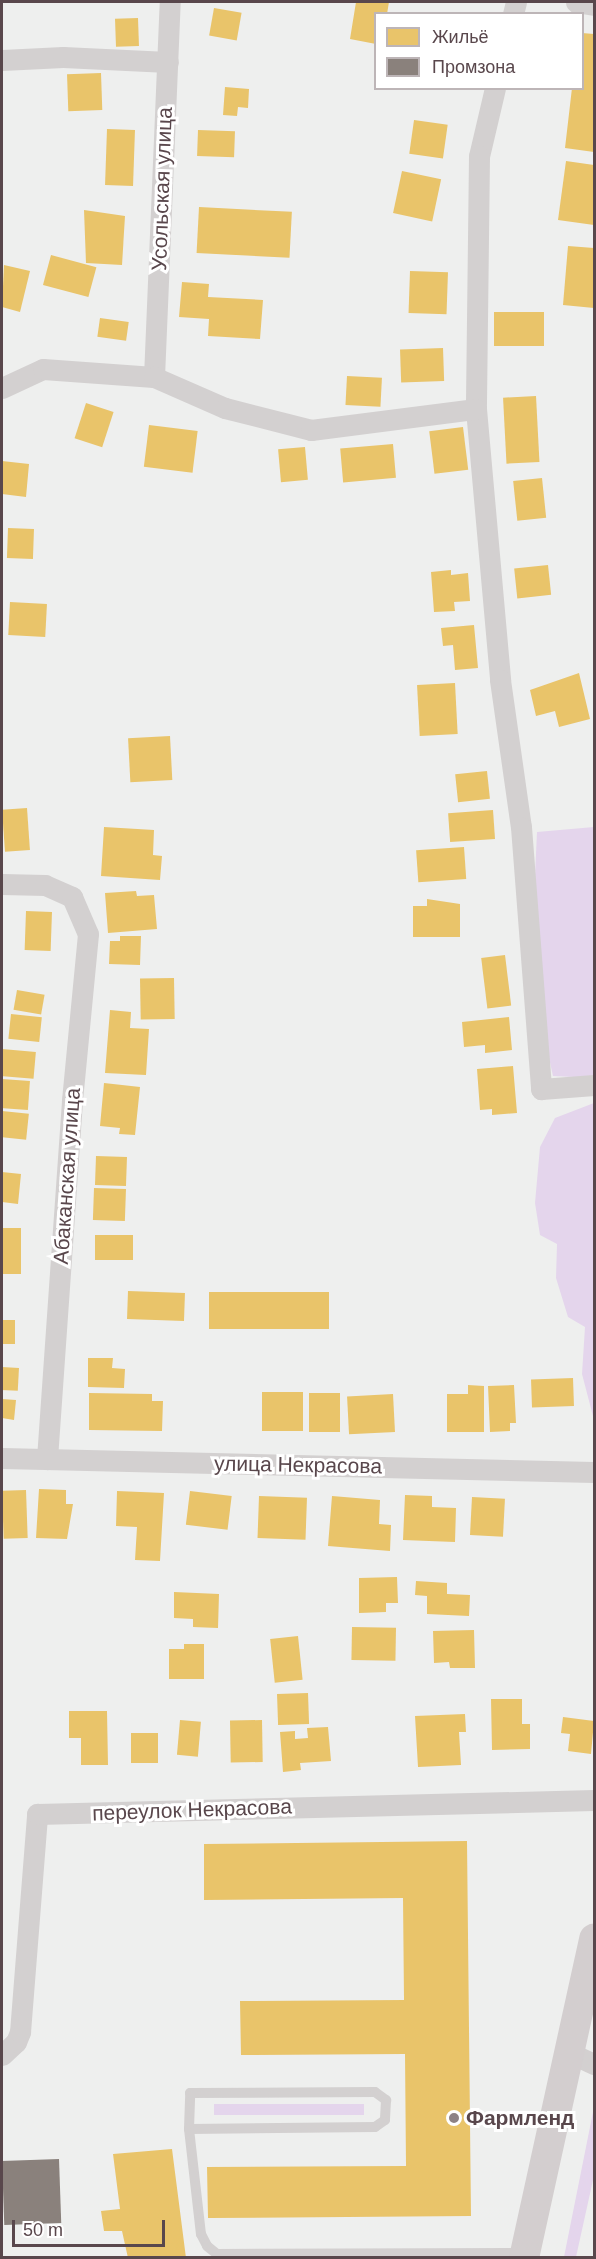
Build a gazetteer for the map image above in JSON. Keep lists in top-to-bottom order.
{
  "streets": {
    "street": [
      "Усольская улица",
      "Абаканская улица",
      "улица Некрасова",
      "переулок Некрасова"
    ]
  },
  "crossings": [
    ["Абаканская улица", "улица Некрасова"]
  ],
  "places": ["Фармленд"],
  "legend": ["Жильё", "Промзона"],
  "scale_bar": "50 m"
}
